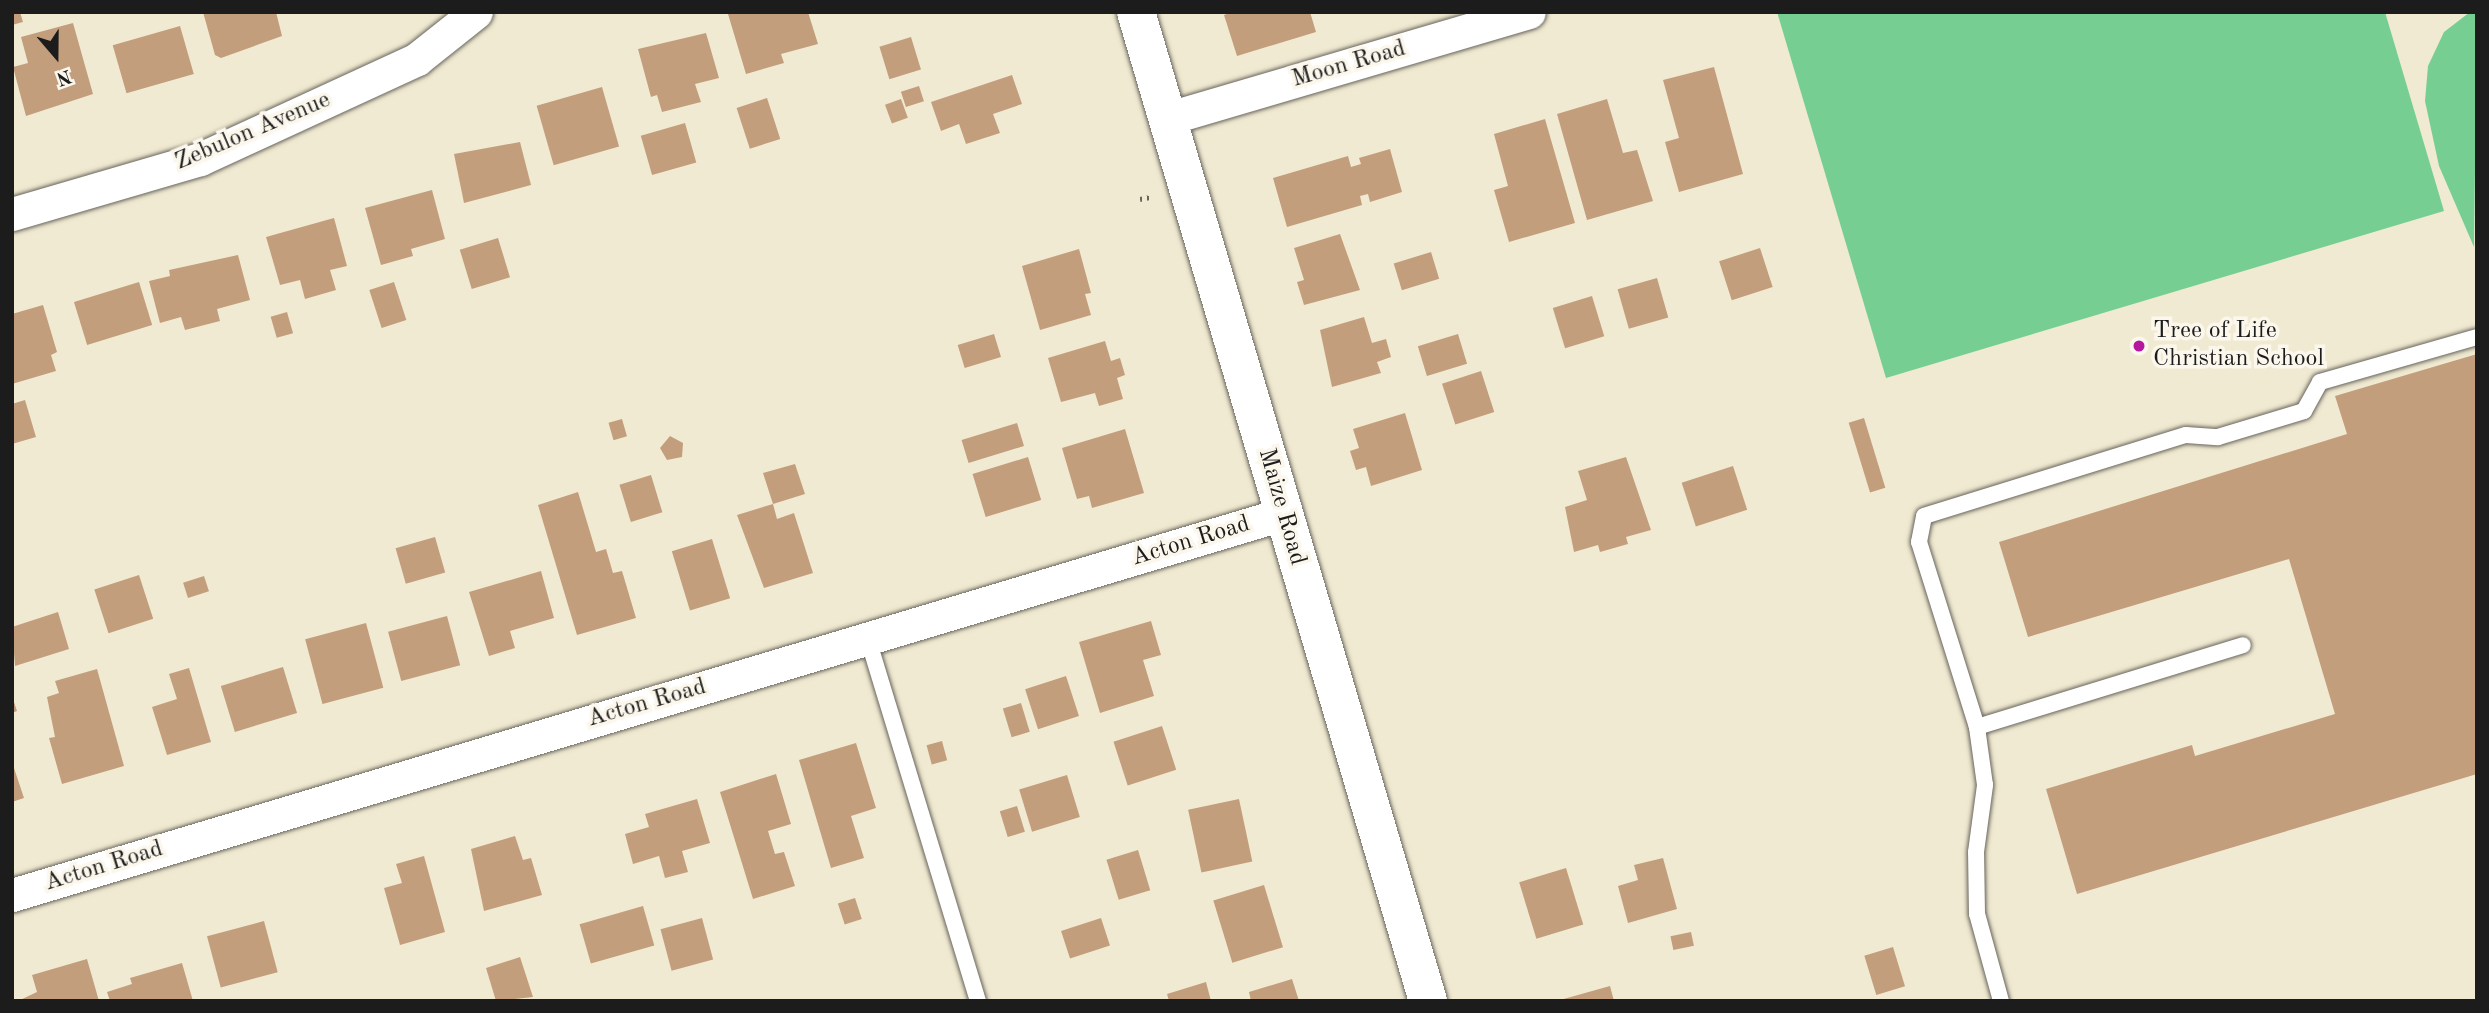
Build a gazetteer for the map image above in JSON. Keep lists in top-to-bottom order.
{
  "streets": {
    "street": [
      "Moon Road",
      "Zebulon Avenue",
      "Maize Road",
      "Acton Road"
    ]
  },
  "crossings": [
    ["Moon Road", "Maize Road"],
    ["Maize Road", "Acton Road"]
  ],
  "places": ["Tree of Life Christian School"],
  "north": "bottom"
}
